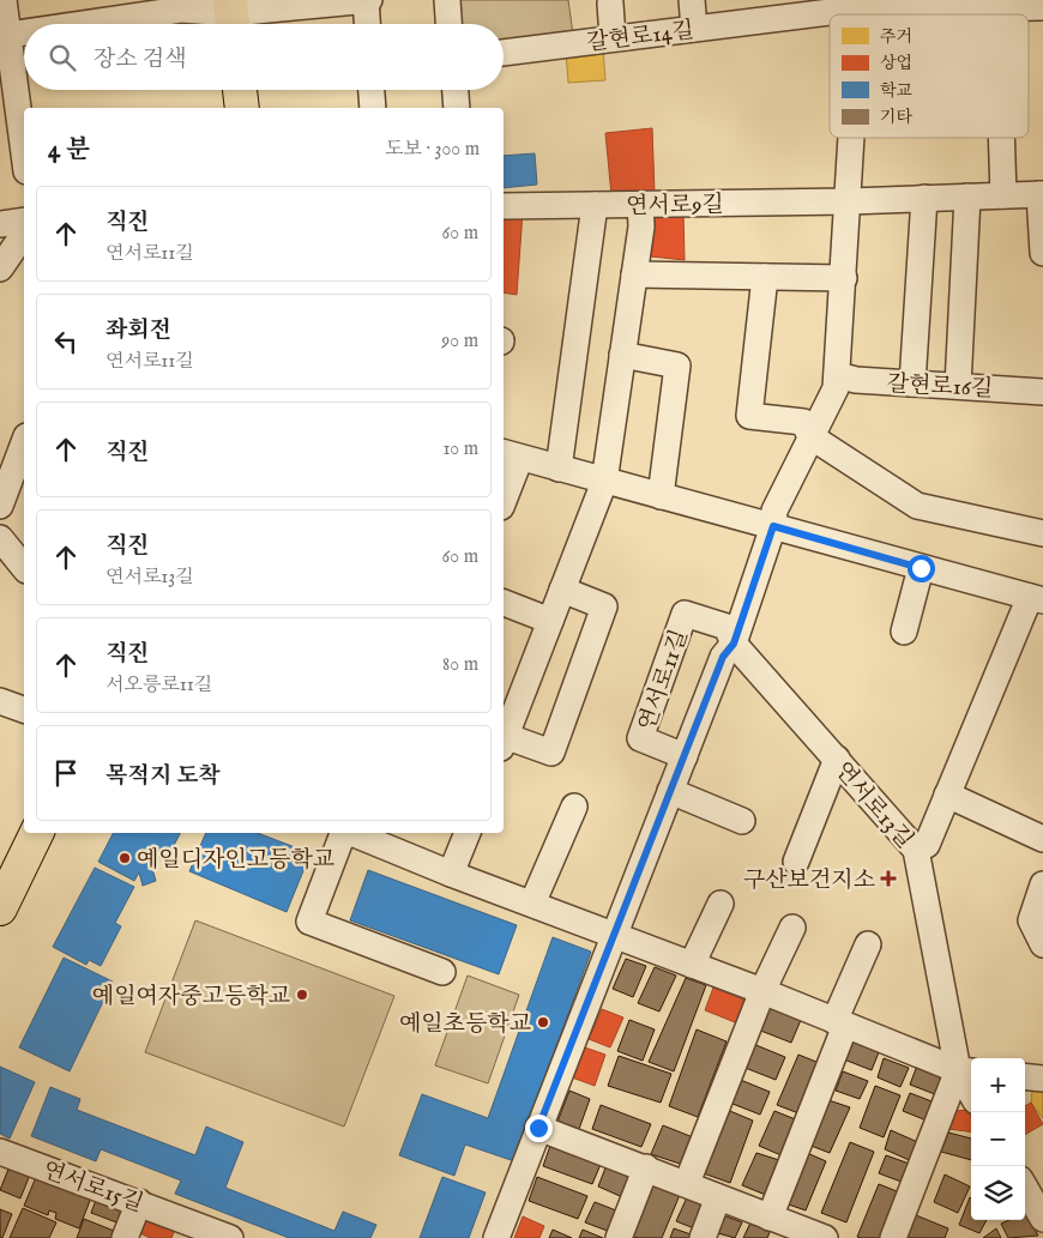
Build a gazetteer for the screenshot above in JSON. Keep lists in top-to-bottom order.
{
  "streets": {
    "street": [
      "갈현로14길",
      "연서로9길",
      "갈현로16길",
      "연서로11길",
      "연서로13길",
      "연서로15길"
    ]
  },
  "crossings": [
    ["갈현로16길", "연서로11길"],
    ["연서로11길", "연서로13길"]
  ],
  "places": {
    "other": ["예일디자인고등학교", "예일여자중고등학교", "예일초등학교"],
    "health": ["구산보건지소"]
  },
  "legend": [
    "주거",
    "상업",
    "학교",
    "기타"
  ],
  "page": {
    "search": "장소 검색",
    "heading": ["4 분", "도보 · 300 m"],
    "list": [
      ["직진", "연서로11길", "60 m"],
      ["좌회전", "연서로11길", "90 m"],
      ["직진", "10 m"],
      ["직진", "연서로13길", "60 m"],
      ["직진", "서오릉로11길", "80 m"],
      "목적지 도착"
    ],
    "map_buttons": ["+", "−"]
  }
}
